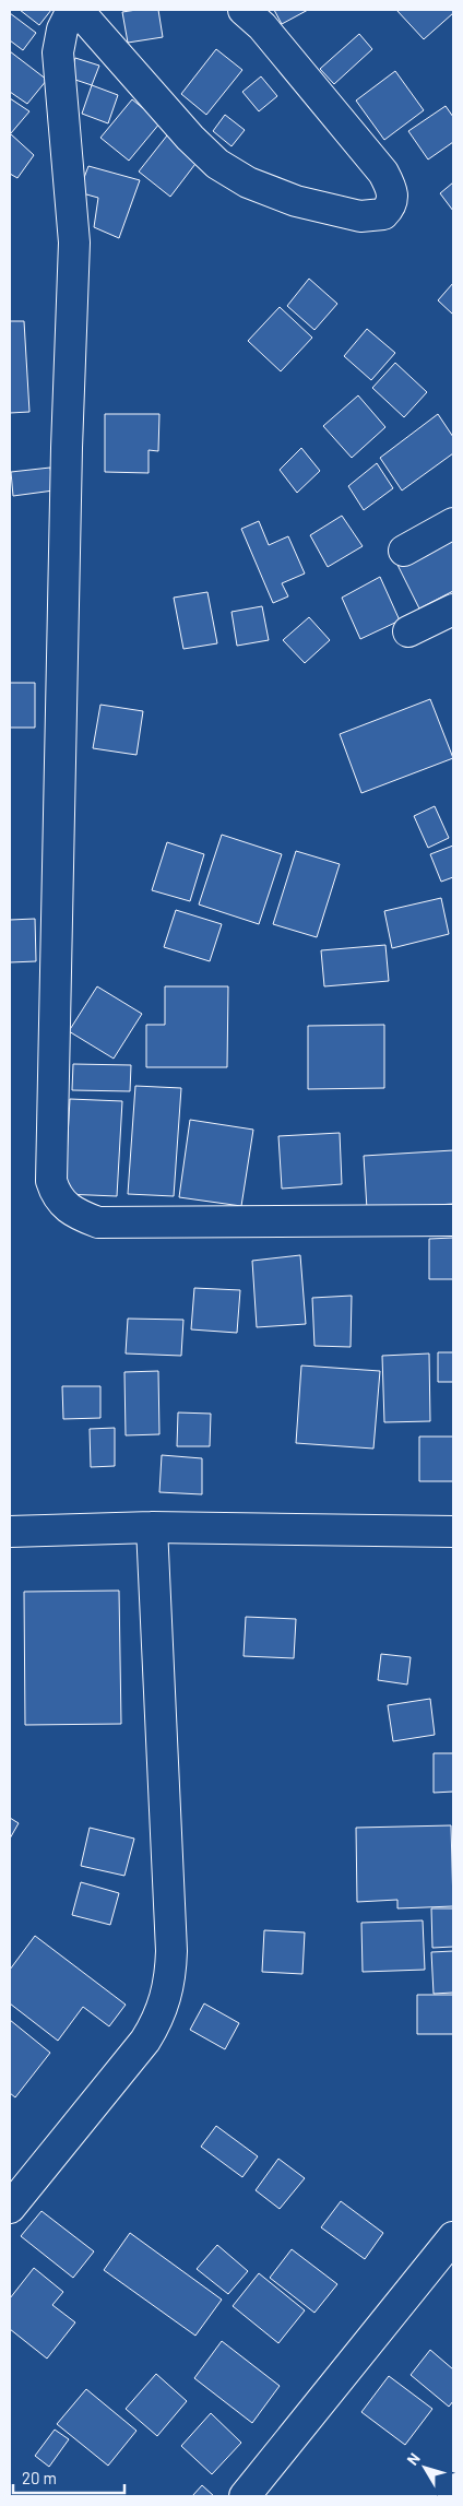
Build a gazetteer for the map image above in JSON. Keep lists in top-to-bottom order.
{
  "scale_bar": "20 m",
  "north": "top left"
}
